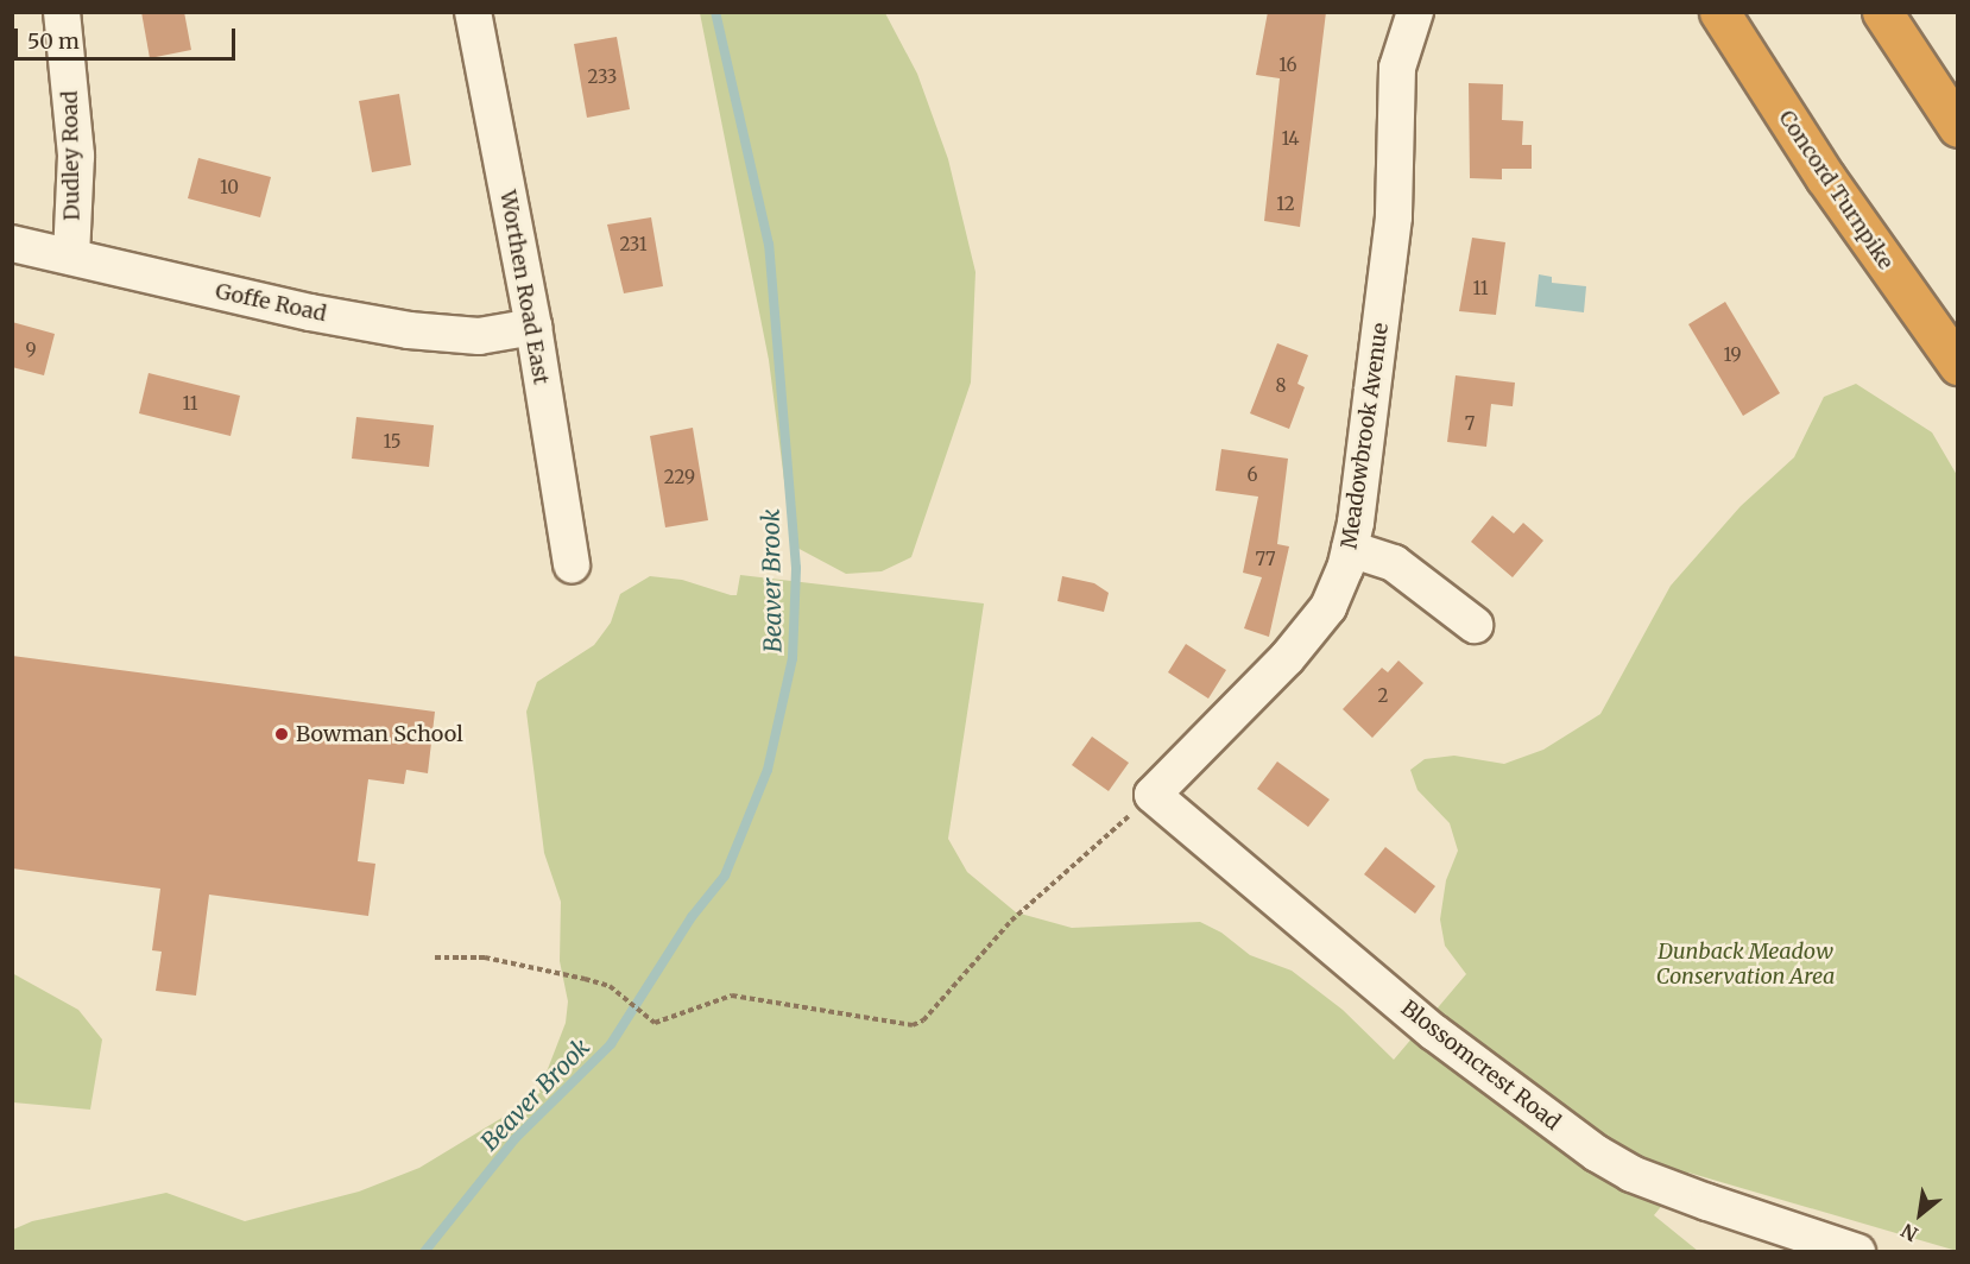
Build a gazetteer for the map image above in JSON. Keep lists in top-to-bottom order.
{
  "streets": {
    "highway": ["Concord Turnpike"],
    "street": [
      "Dudley Road",
      "Worthen Road East",
      "Goffe Road",
      "Meadowbrook Avenue",
      "Blossomcrest Road"
    ]
  },
  "crossings": [
    ["Dudley Road", "Goffe Road"],
    ["Worthen Road East", "Goffe Road"],
    ["Meadowbrook Avenue", "Blossomcrest Road"]
  ],
  "water": ["Beaver Brook"],
  "parks": ["Dunback Meadow Conservation Area"],
  "places": ["Bowman School"],
  "house_numbers": [
    "16",
    "233",
    "14",
    "10",
    "12",
    "231",
    "11",
    "9",
    "19",
    "8",
    "11",
    "7",
    "15",
    "6",
    "229",
    "77",
    "2"
  ],
  "scale_bar": "50 m",
  "north": "bottom left"
}
